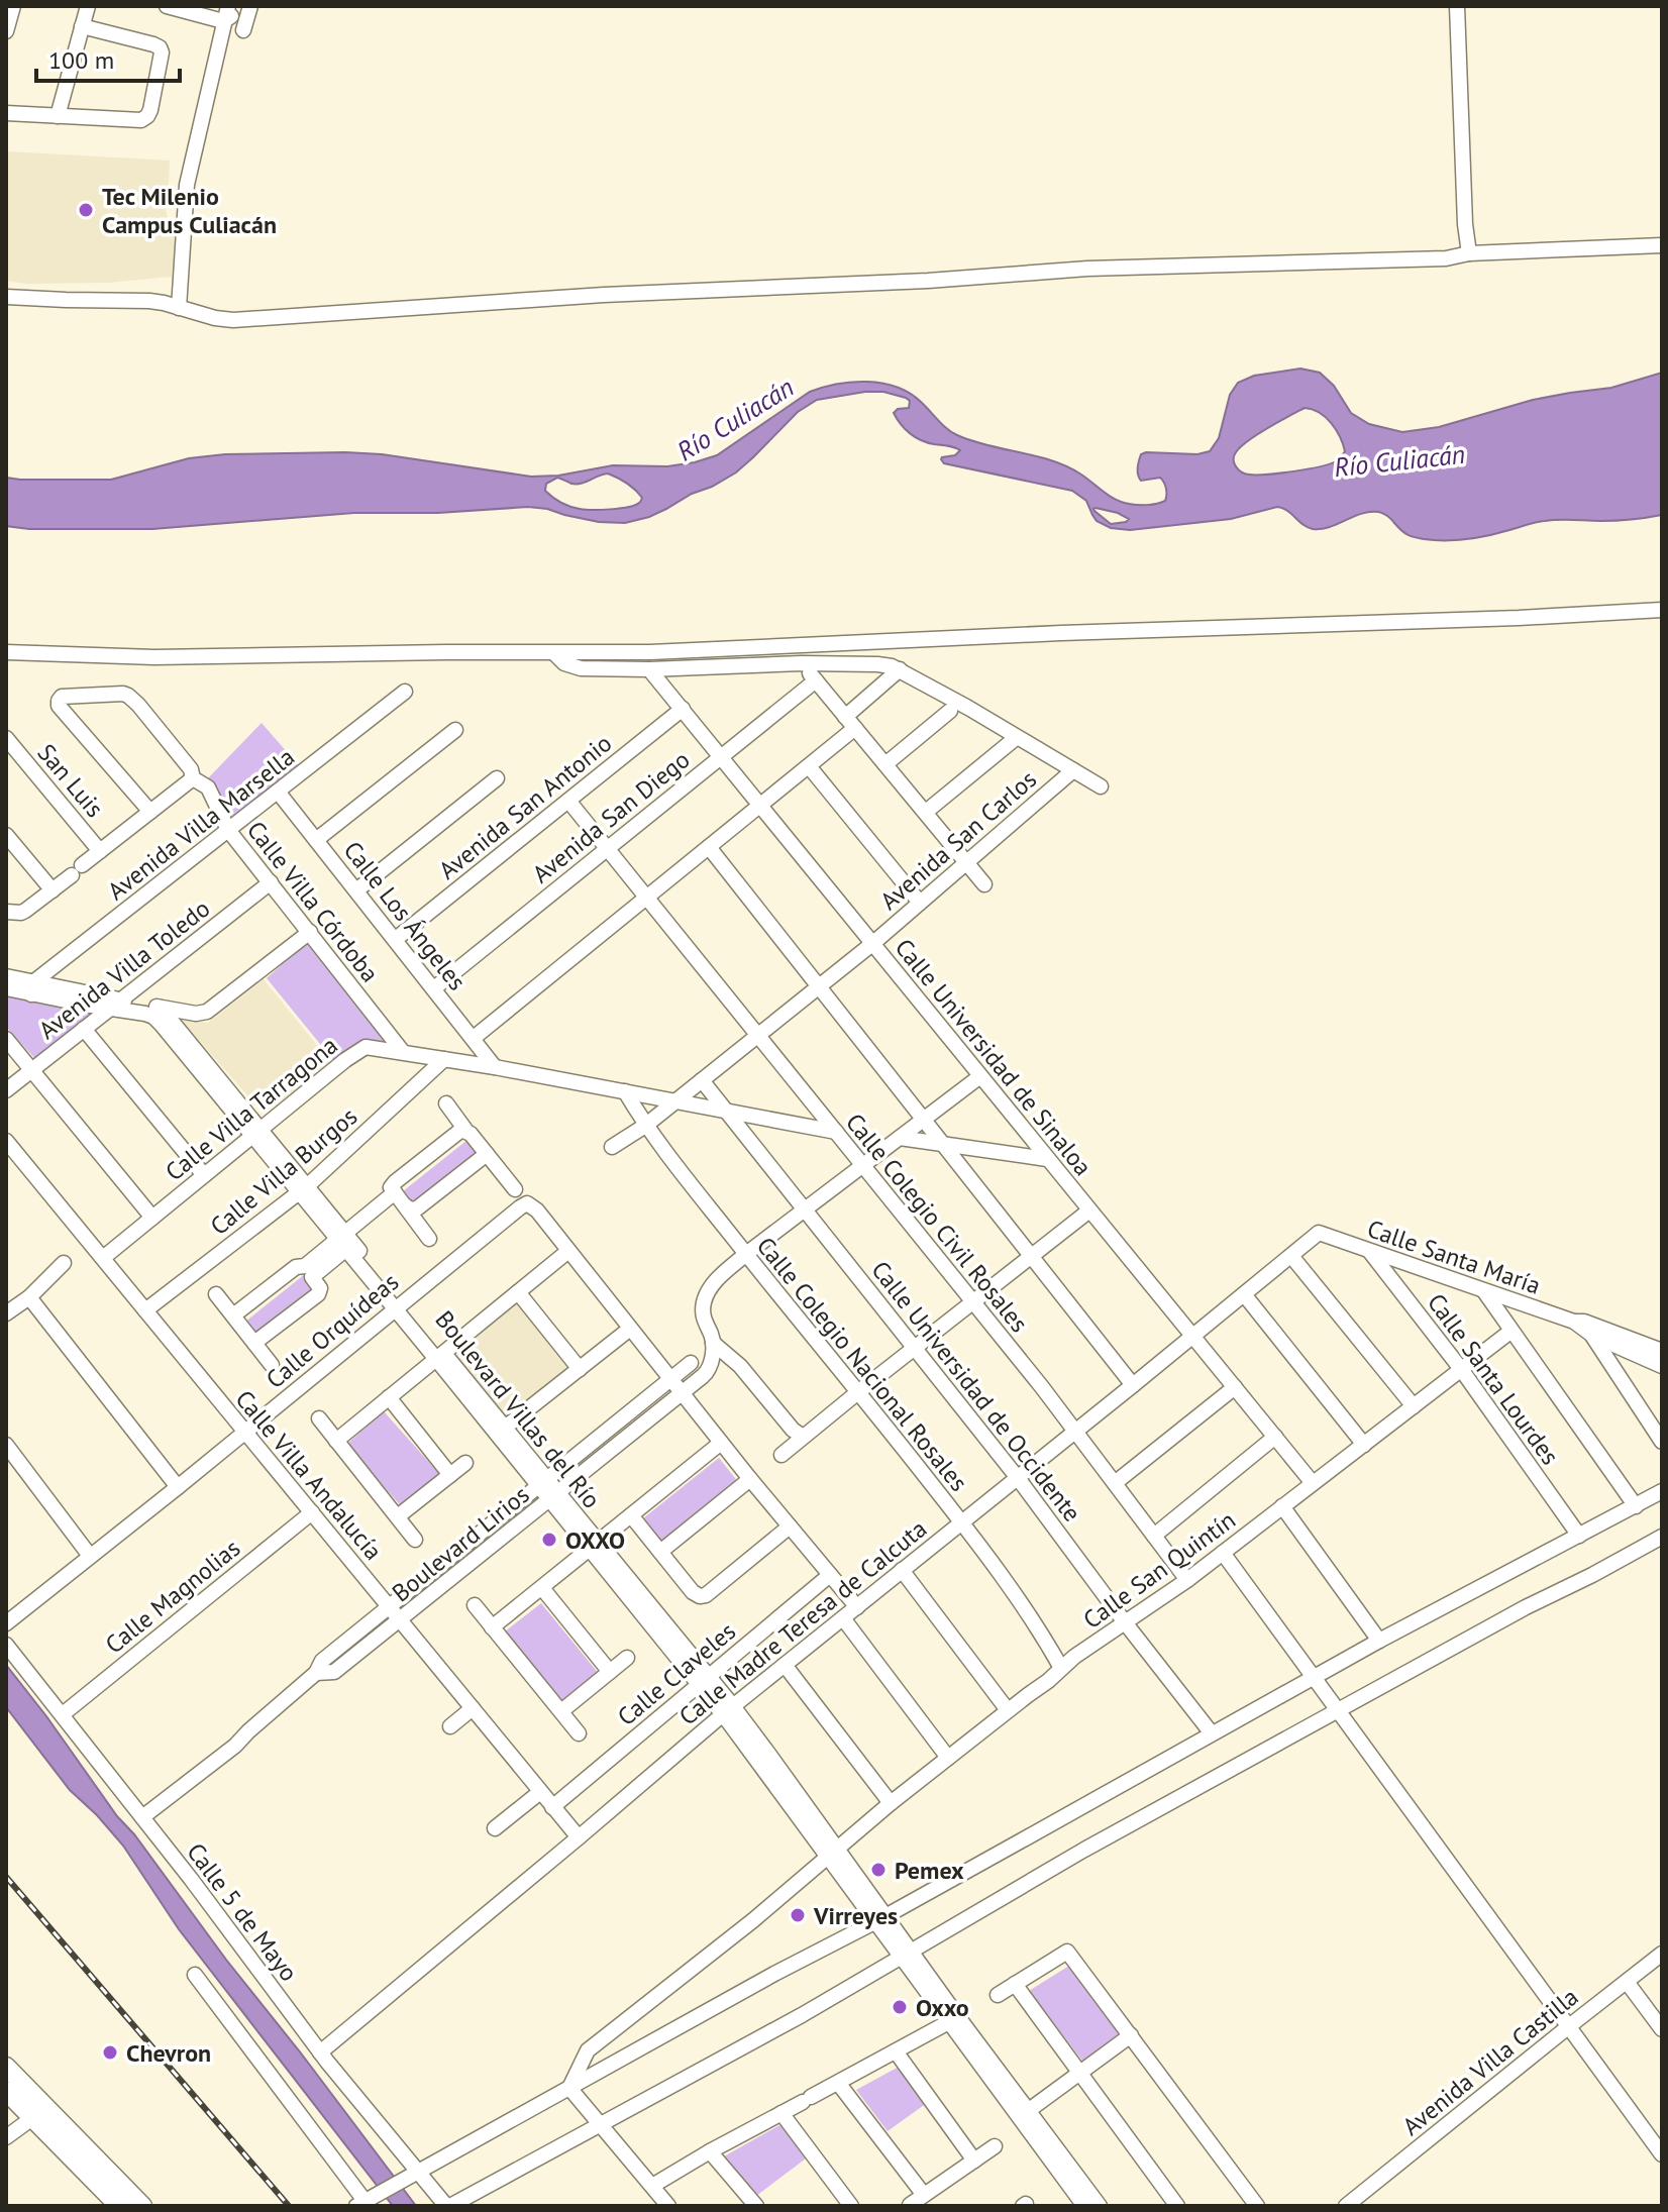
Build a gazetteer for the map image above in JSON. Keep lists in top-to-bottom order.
{
  "streets": {
    "street": [
      "San Luis",
      "Avenida San Antonio",
      "Avenida San Diego",
      "Avenida Villa Marsella",
      "Avenida San Carlos",
      "Calle Villa Córdoba",
      "Calle Los Ángeles",
      "Avenida Villa Toledo",
      "Calle Universidad de Sinaloa",
      "Calle Villa Tarragona",
      "Calle Villa Burgos",
      "Calle Colegio Civil Rosales",
      "Calle Santa María",
      "Calle Orquídeas",
      "Calle Colegio Nacional Rosales",
      "Calle Santa Lourdes",
      "Calle Universidad de Occidente",
      "Boulevard Villas del Río",
      "Calle Villa Andalucía",
      "Boulevard Lirios",
      "Calle San Quintín",
      "Calle Magnolias",
      "Calle Madre Teresa de Calcuta",
      "Calle Claveles",
      "Calle 5 de Mayo",
      "Avenida Villa Castilla"
    ]
  },
  "crossings": [
    ["Avenida San Antonio", "Calle Los Ángeles"],
    ["Avenida San Antonio", "Calle Universidad de Sinaloa"],
    ["Avenida San Antonio", "Calle Colegio Civil Rosales"],
    ["Avenida San Diego", "Calle Los Ángeles"],
    ["Avenida San Diego", "Calle Universidad de Sinaloa"],
    ["Avenida San Diego", "Calle Colegio Civil Rosales"],
    ["Avenida Villa Marsella", "Calle Villa Córdoba"],
    ["Avenida Villa Marsella", "Calle Los Ángeles"],
    ["Avenida Villa Marsella", "Boulevard Villas del Río"],
    ["Avenida San Carlos", "Calle Universidad de Sinaloa"],
    ["Avenida San Carlos", "Calle Villa Tarragona"],
    ["Avenida San Carlos", "Calle Colegio Civil Rosales"],
    ["Avenida San Carlos", "Calle Colegio Nacional Rosales"],
    ["Avenida San Carlos", "Calle Universidad de Occidente"],
    ["Calle Villa Córdoba", "Avenida Villa Toledo"],
    ["Calle Villa Córdoba", "Calle Villa Tarragona"],
    ["Calle Los Ángeles", "Calle Villa Tarragona"],
    ["Avenida Villa Toledo", "Boulevard Villas del Río"],
    ["Calle Universidad de Sinaloa", "Calle San Quintín"],
    ["Calle Universidad de Sinaloa", "Calle Madre Teresa de Calcuta"],
    ["Calle Villa Tarragona", "Calle Villa Burgos"],
    ["Calle Villa Tarragona", "Calle Colegio Civil Rosales"],
    ["Calle Villa Tarragona", "Calle Colegio Nacional Rosales"],
    ["Calle Villa Tarragona", "Calle Universidad de Occidente"],
    ["Calle Villa Tarragona", "Boulevard Villas del Río"],
    ["Calle Villa Tarragona", "Calle Villa Andalucía"],
    ["Calle Villa Burgos", "Boulevard Villas del Río"],
    ["Calle Villa Burgos", "Calle Villa Andalucía"],
    ["Calle Colegio Civil Rosales", "Calle San Quintín"],
    ["Calle Colegio Civil Rosales", "Calle Madre Teresa de Calcuta"],
    ["Calle Santa María", "Calle Santa Lourdes"],
    ["Calle Santa María", "Calle Madre Teresa de Calcuta"],
    ["Calle Orquídeas", "Boulevard Villas del Río"],
    ["Calle Orquídeas", "Calle Villa Andalucía"],
    ["Calle Colegio Nacional Rosales", "Calle San Quintín"],
    ["Calle Colegio Nacional Rosales", "Calle Madre Teresa de Calcuta"],
    ["Calle Santa Lourdes", "Calle San Quintín"],
    ["Calle Universidad de Occidente", "Calle San Quintín"],
    ["Calle Universidad de Occidente", "Calle Madre Teresa de Calcuta"],
    ["Boulevard Villas del Río", "Boulevard Lirios"],
    ["Boulevard Villas del Río", "Calle San Quintín"],
    ["Boulevard Villas del Río", "Calle Madre Teresa de Calcuta"],
    ["Boulevard Villas del Río", "Calle Claveles"],
    ["Calle Villa Andalucía", "Boulevard Lirios"],
    ["Calle Villa Andalucía", "Calle Magnolias"],
    ["Calle Villa Andalucía", "Calle Madre Teresa de Calcuta"],
    ["Calle Villa Andalucía", "Calle Claveles"],
    ["Boulevard Lirios", "Calle 5 de Mayo"],
    ["Calle Magnolias", "Calle 5 de Mayo"],
    ["Calle Madre Teresa de Calcuta", "Calle 5 de Mayo"]
  ],
  "water": ["Río Culiacán"],
  "places": [
    "Tec Milenio Campus Culiacán",
    "OXXO",
    "Pemex",
    "Virreyes",
    "Oxxo",
    "Chevron"
  ],
  "scale_bar": "100 m"
}
